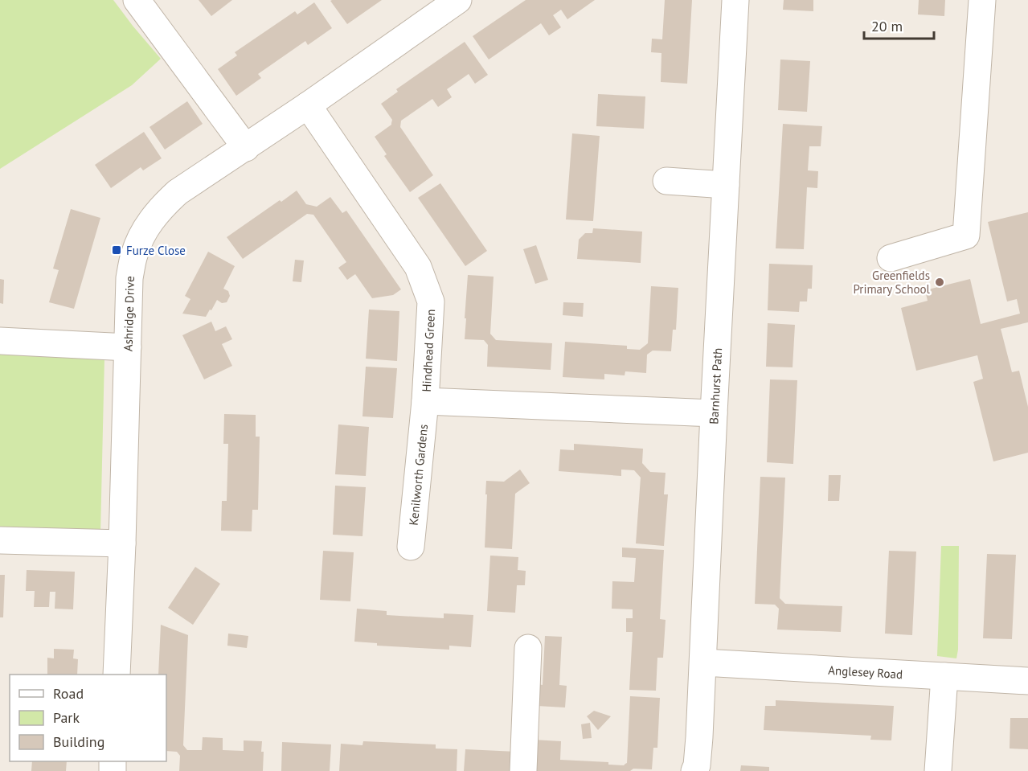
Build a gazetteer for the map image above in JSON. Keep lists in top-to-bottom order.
{
  "streets": {
    "street": [
      "Ashridge Drive",
      "Hindhead Green",
      "Barnhurst Path",
      "Kenilworth Gardens",
      "Anglesey Road"
    ]
  },
  "crossings": [
    ["Ashridge Drive", "Hindhead Green"],
    ["Hindhead Green", "Barnhurst Path"],
    ["Hindhead Green", "Kenilworth Gardens"],
    ["Barnhurst Path", "Anglesey Road"]
  ],
  "places": {
    "transit": ["Furze Close"],
    "other": ["Greenfields Primary School"]
  },
  "legend": ["Road", "Park", "Building"],
  "scale_bar": "20 m"
}
